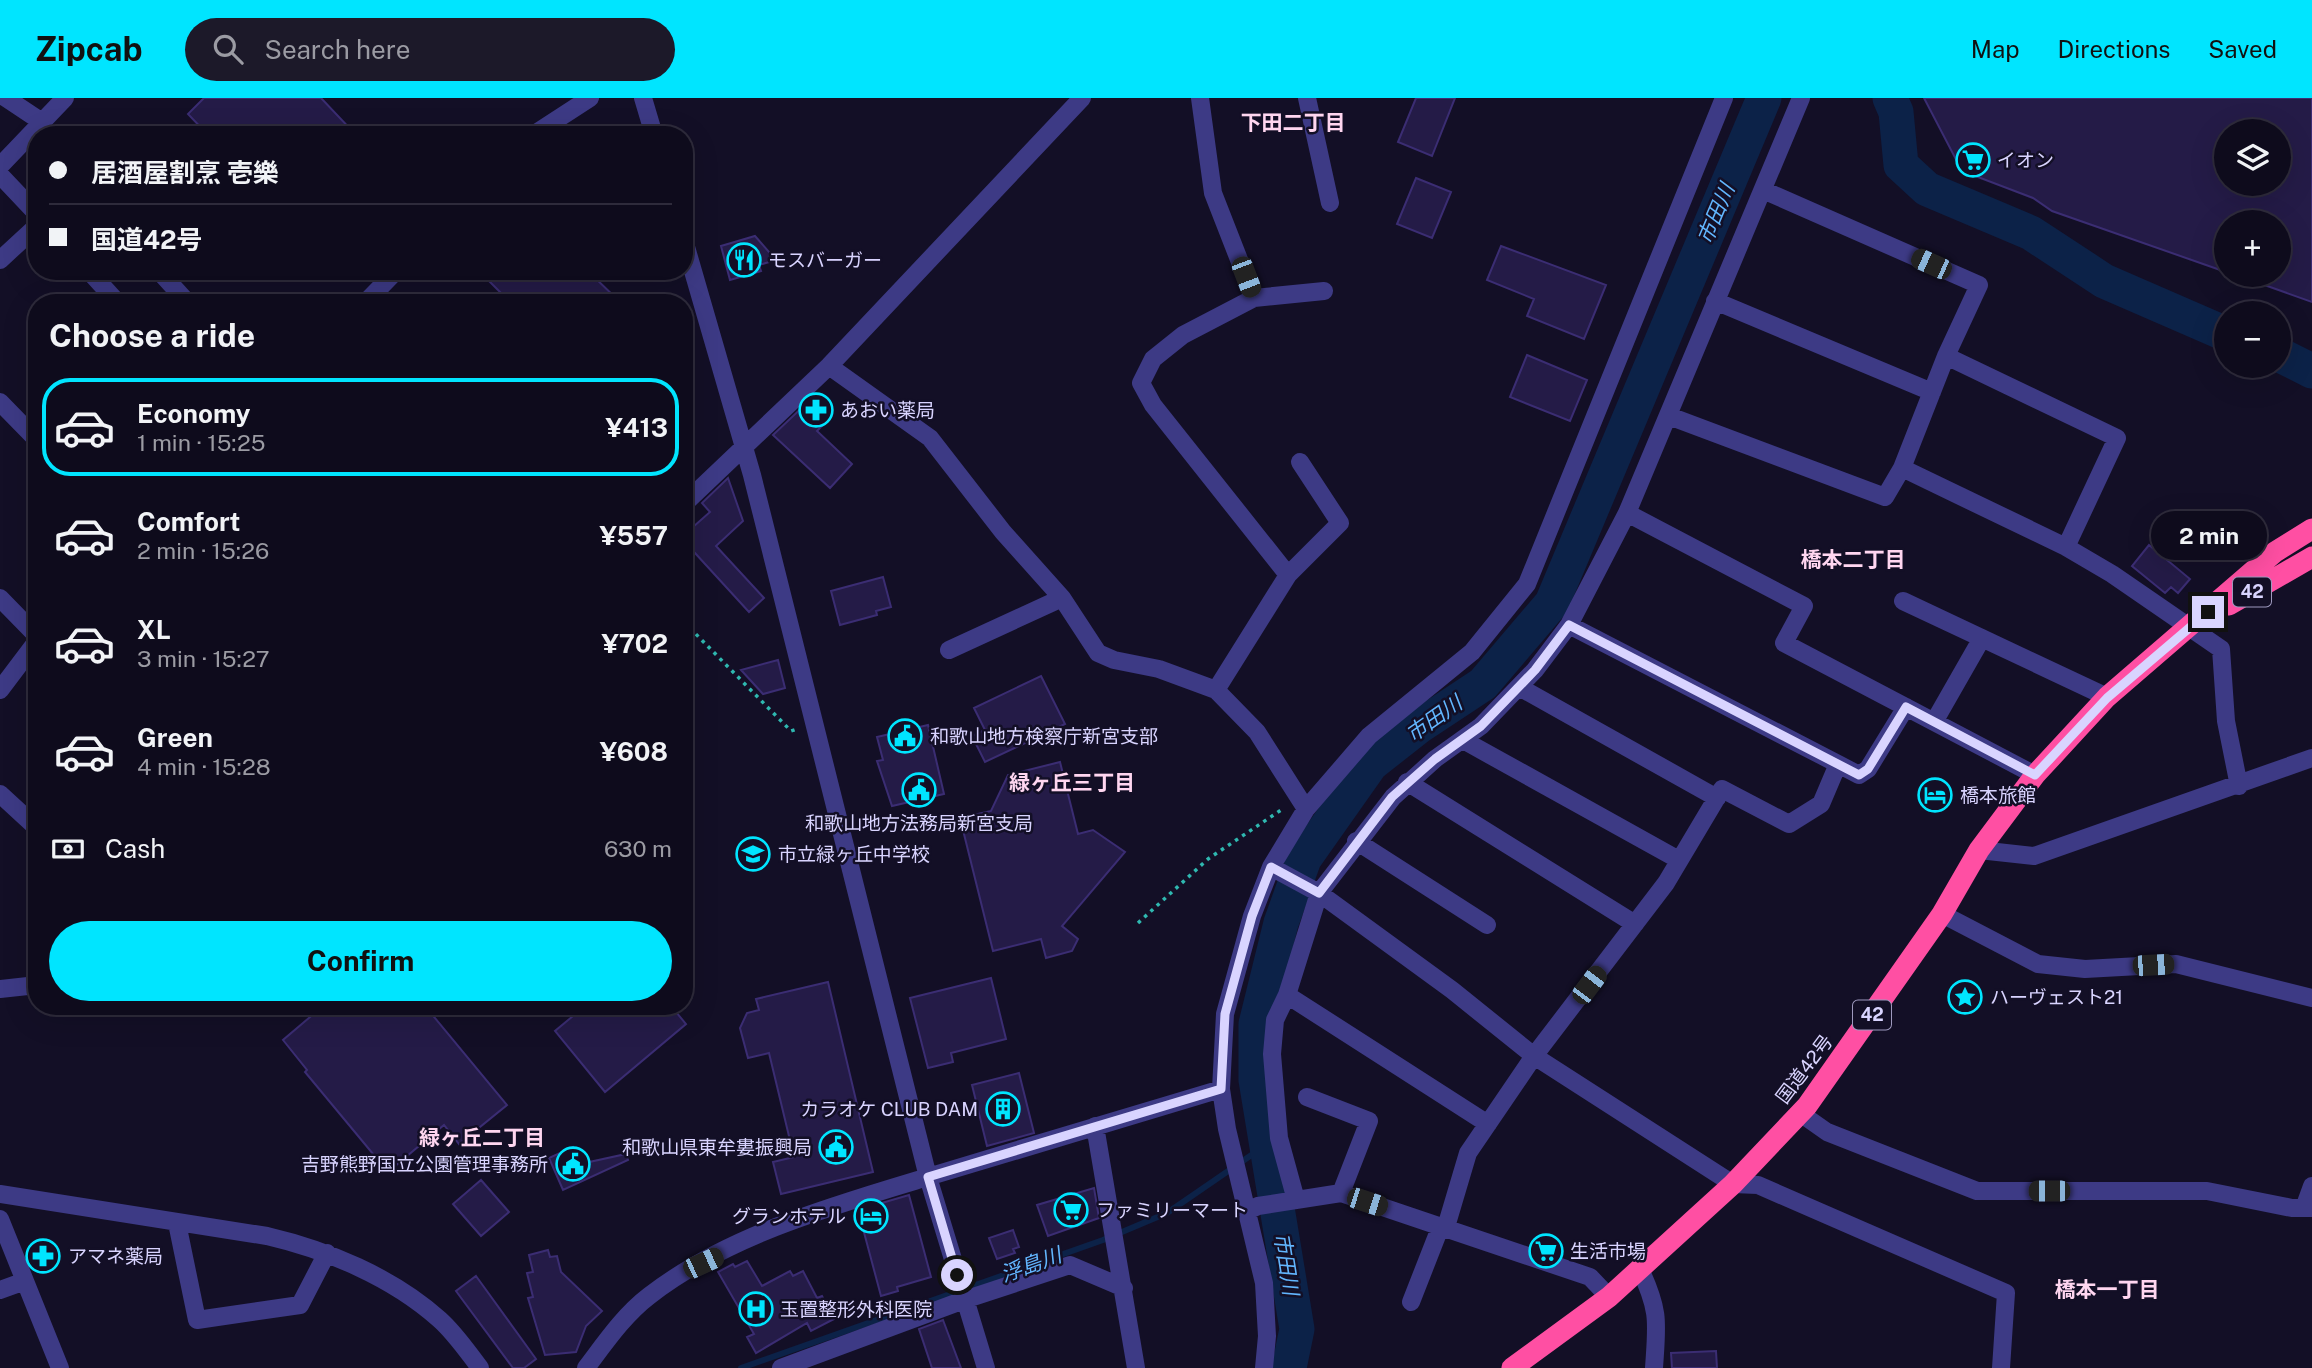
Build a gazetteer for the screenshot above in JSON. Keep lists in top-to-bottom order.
{
  "streets": {
    "highway": ["42", "国道42号"]
  },
  "districts": [
    "下田二丁目",
    "橋本二丁目",
    "緑ヶ丘三丁目",
    "緑ヶ丘二丁目",
    "橋本一丁目"
  ],
  "water": ["市田川", "浮島川"],
  "places": {
    "supermarket": ["イオン", "ファミリーマート", "生活市場"],
    "restaurant": ["モスバーガー"],
    "pharmacy": ["あおい薬局", "アマネ薬局"],
    "public building": [
      "和歌山地方検察庁新宮支部",
      "和歌山地方法務局新宮支局",
      "和歌山県東牟婁振興局",
      "吉野熊野国立公園管理事務所"
    ],
    "hotel": ["橋本旅館", "グランホテル"],
    "school or university": ["市立緑ヶ丘中学校"],
    "place": ["ハーヴェスト21"],
    "building": ["カラオケ CLUB DAM"],
    "hospital": ["玉置整形外科医院"]
  },
  "page": {
    "header": "Zipcab",
    "search": "Search here",
    "nav": ["Map", "Directions", "Saved"],
    "map_buttons": ["+", "−"],
    "banner": ["居酒屋割烹 壱樂", "国道42号"],
    "heading": "Choose a ride",
    "list": [
      {
        "name": "Economy",
        "note": "1 min · 15:25",
        "value": "¥413"
      },
      {
        "name": "Comfort",
        "note": "2 min · 15:26",
        "value": "¥557"
      },
      {
        "name": "XL",
        "note": "3 min · 15:27",
        "value": "¥702"
      },
      {
        "name": "Green",
        "note": "4 min · 15:28",
        "value": "¥608"
      }
    ],
    "bubble": "2 min",
    "pay": ["Cash", "630 m"],
    "buttons": "Confirm"
  }
}
